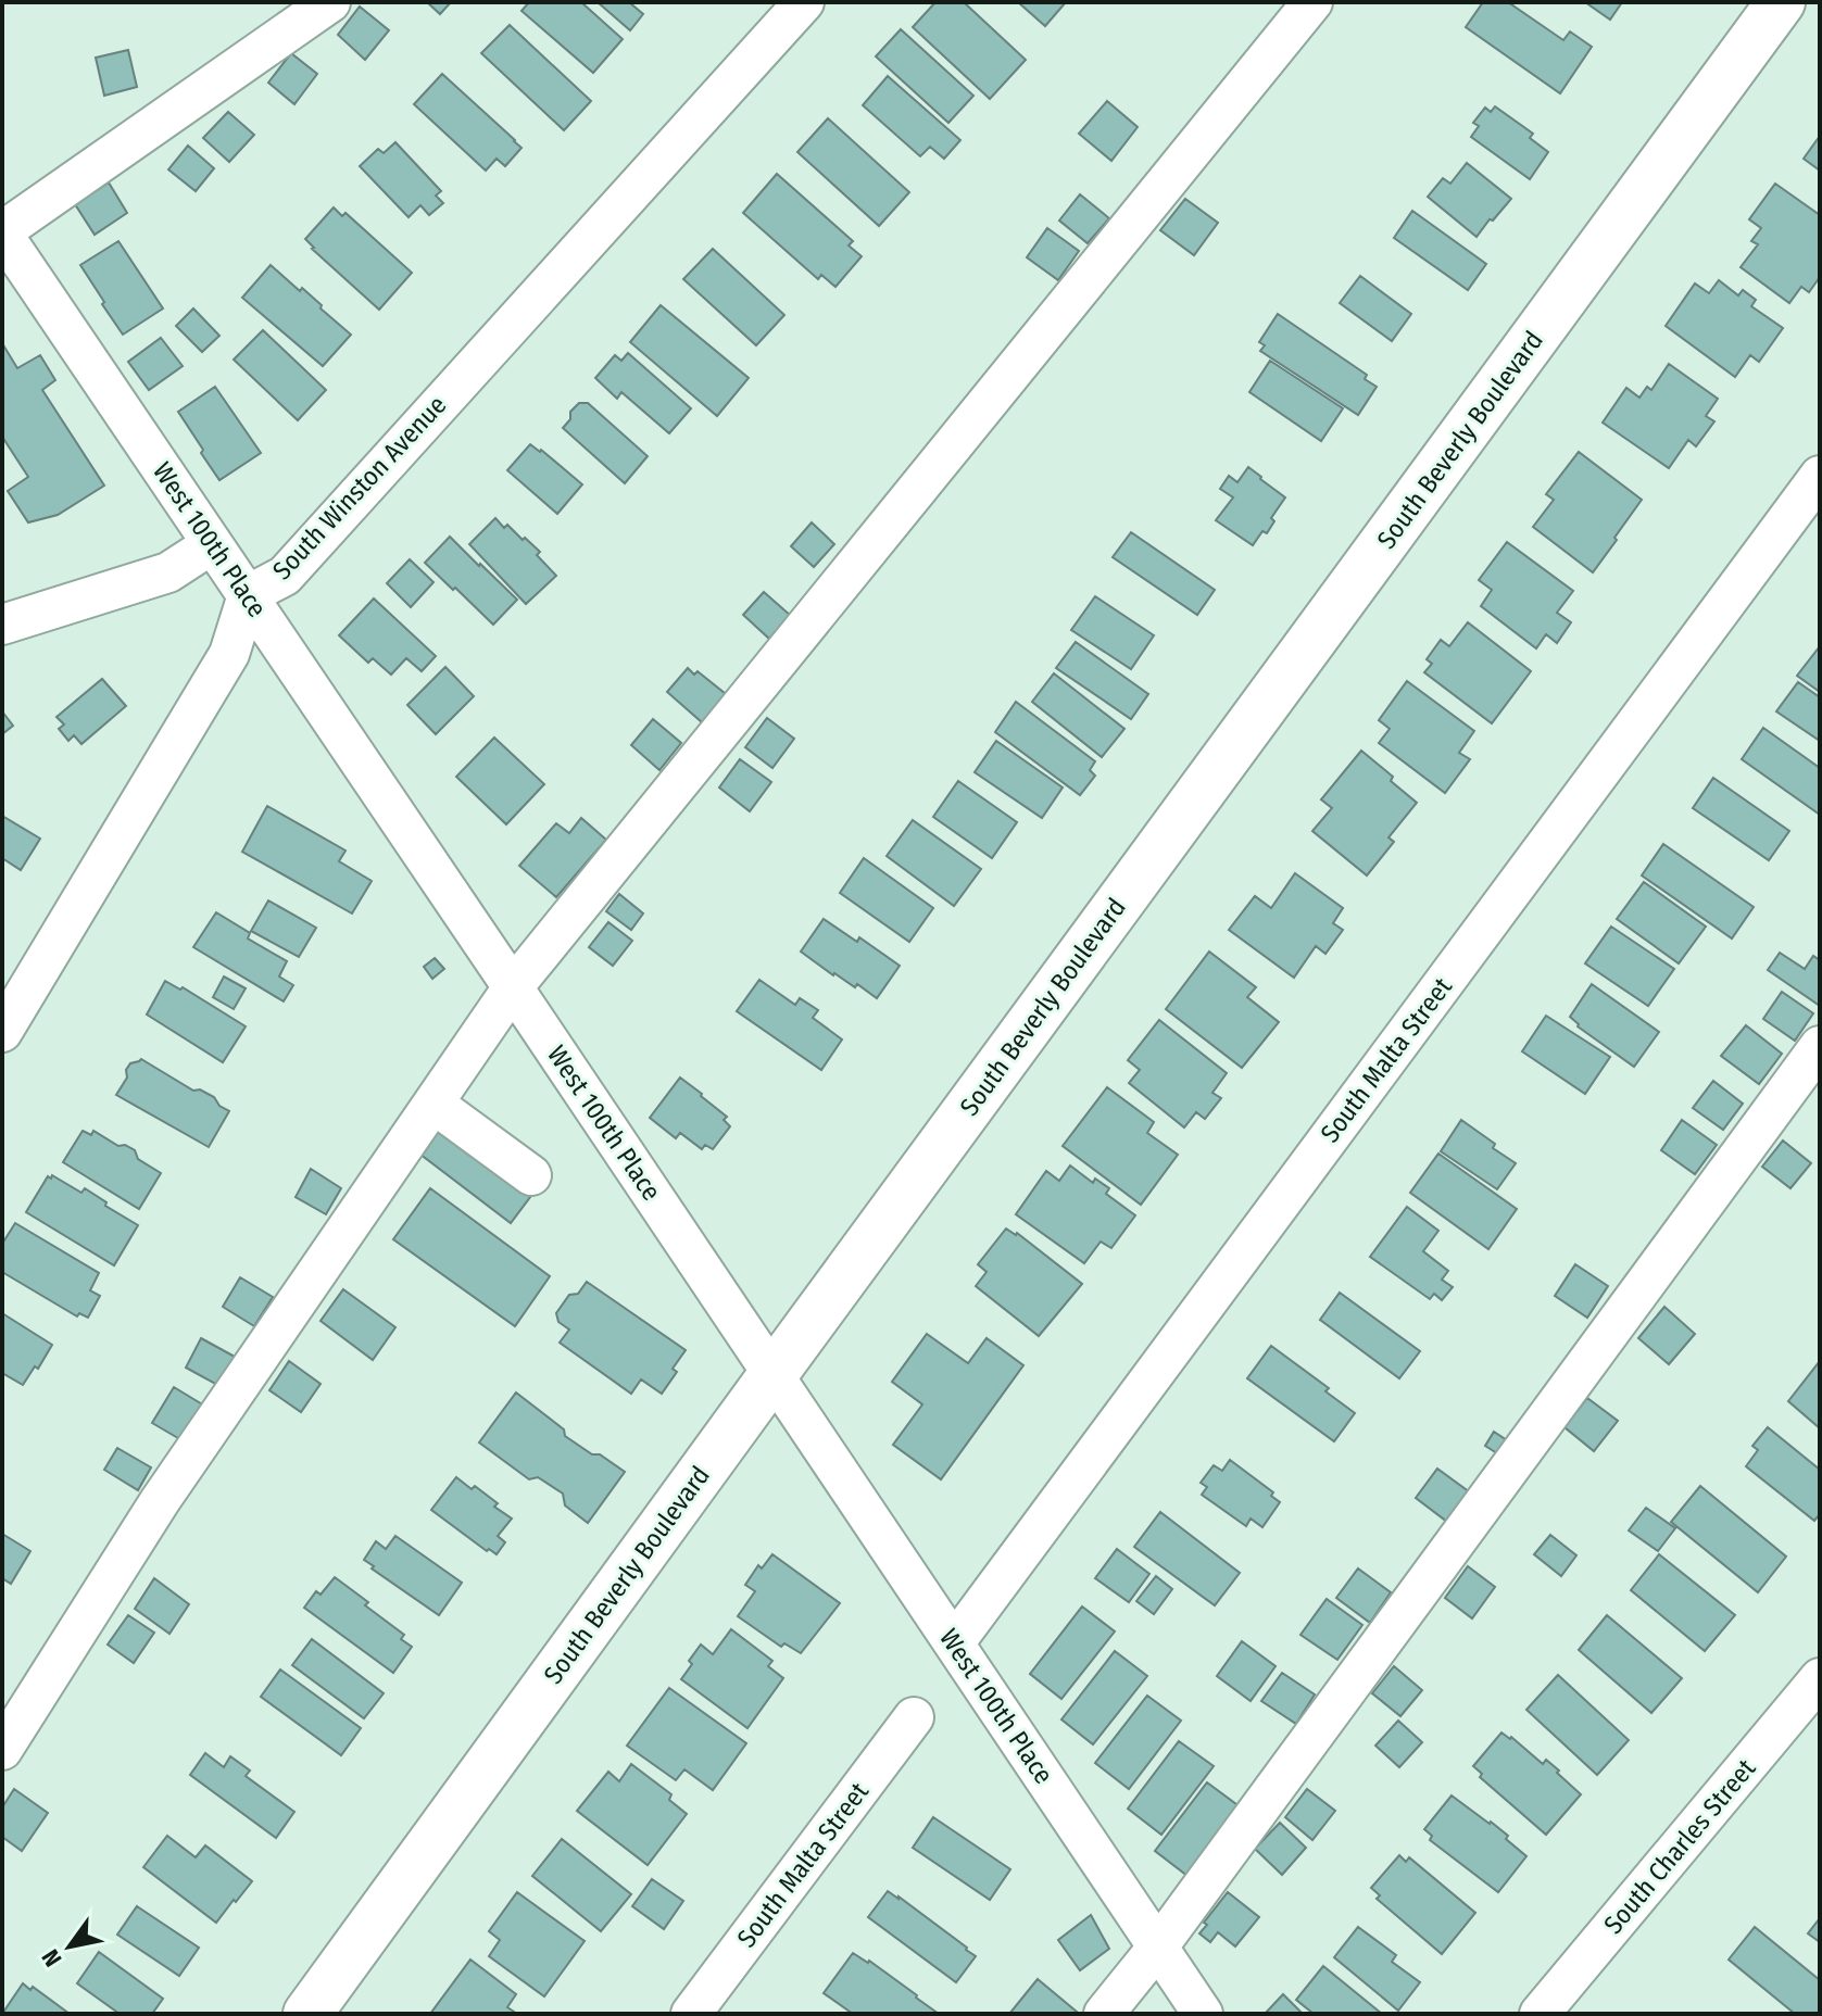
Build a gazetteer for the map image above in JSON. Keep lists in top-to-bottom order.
{
  "streets": {
    "main road": ["South Beverly Boulevard"],
    "street": [
      "South Winston Avenue",
      "West 100th Place",
      "South Malta Street",
      "South Charles Street"
    ]
  },
  "crossings": [
    ["South Beverly Boulevard", "West 100th Place"],
    ["South Winston Avenue", "West 100th Place"],
    ["West 100th Place", "South Malta Street"]
  ],
  "north": "bottom left"
}
